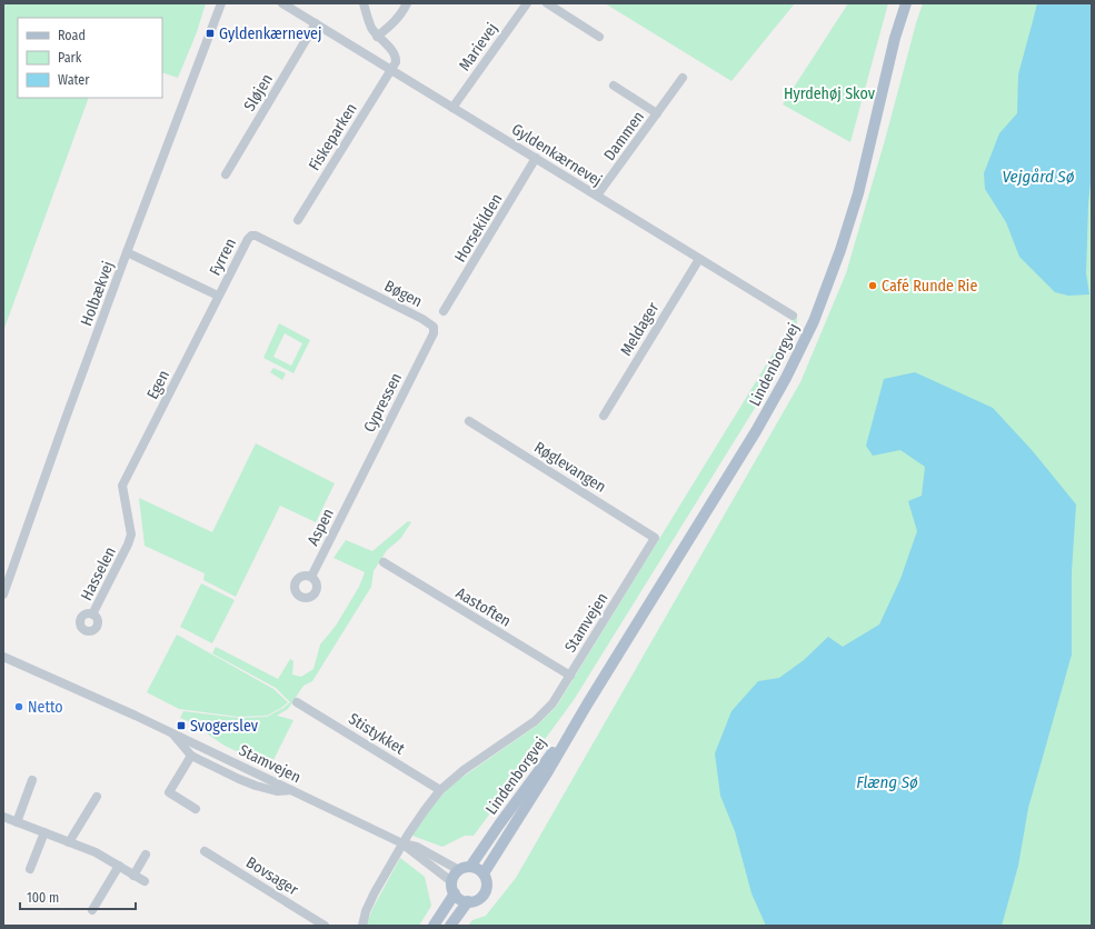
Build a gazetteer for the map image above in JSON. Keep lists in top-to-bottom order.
{
  "streets": {
    "main road": ["Lindenborgvej"],
    "street": [
      "Marievej",
      "Sløjen",
      "Dammen",
      "Fiskeparken",
      "Gyldenkærnevej",
      "Horsekilden",
      "Fyrren",
      "Holbækvej",
      "Bøgen",
      "Meldager",
      "Egen",
      "Cypressen",
      "Røglevangen",
      "Aspen",
      "Hasselen",
      "Aastoften",
      "Stamvejen",
      "Stistykket",
      "Bovsager"
    ]
  },
  "crossings": [
    ["Marievej", "Gyldenkærnevej"],
    ["Sløjen", "Gyldenkærnevej"],
    ["Dammen", "Gyldenkærnevej"],
    ["Fiskeparken", "Gyldenkærnevej"],
    ["Gyldenkærnevej", "Horsekilden"],
    ["Gyldenkærnevej", "Meldager"],
    ["Fyrren", "Holbækvej"],
    ["Fyrren", "Bøgen"],
    ["Fyrren", "Egen"],
    ["Bøgen", "Cypressen"],
    ["Lindenborgvej", "Stamvejen"],
    ["Egen", "Hasselen"],
    ["Cypressen", "Aspen"],
    ["Røglevangen", "Stamvejen"],
    ["Aastoften", "Stamvejen"],
    ["Stamvejen", "Stistykket"]
  ],
  "water": ["Vejgård Sø", "Flæng Sø"],
  "parks": ["Hyrdehøj Skov"],
  "places": {
    "transit": ["Gyldenkærnevej", "Svogerslev"],
    "other": ["Café Runde Rie", "Netto"]
  },
  "legend": ["Road", "Park", "Water"],
  "scale_bar": "100 m"
}
